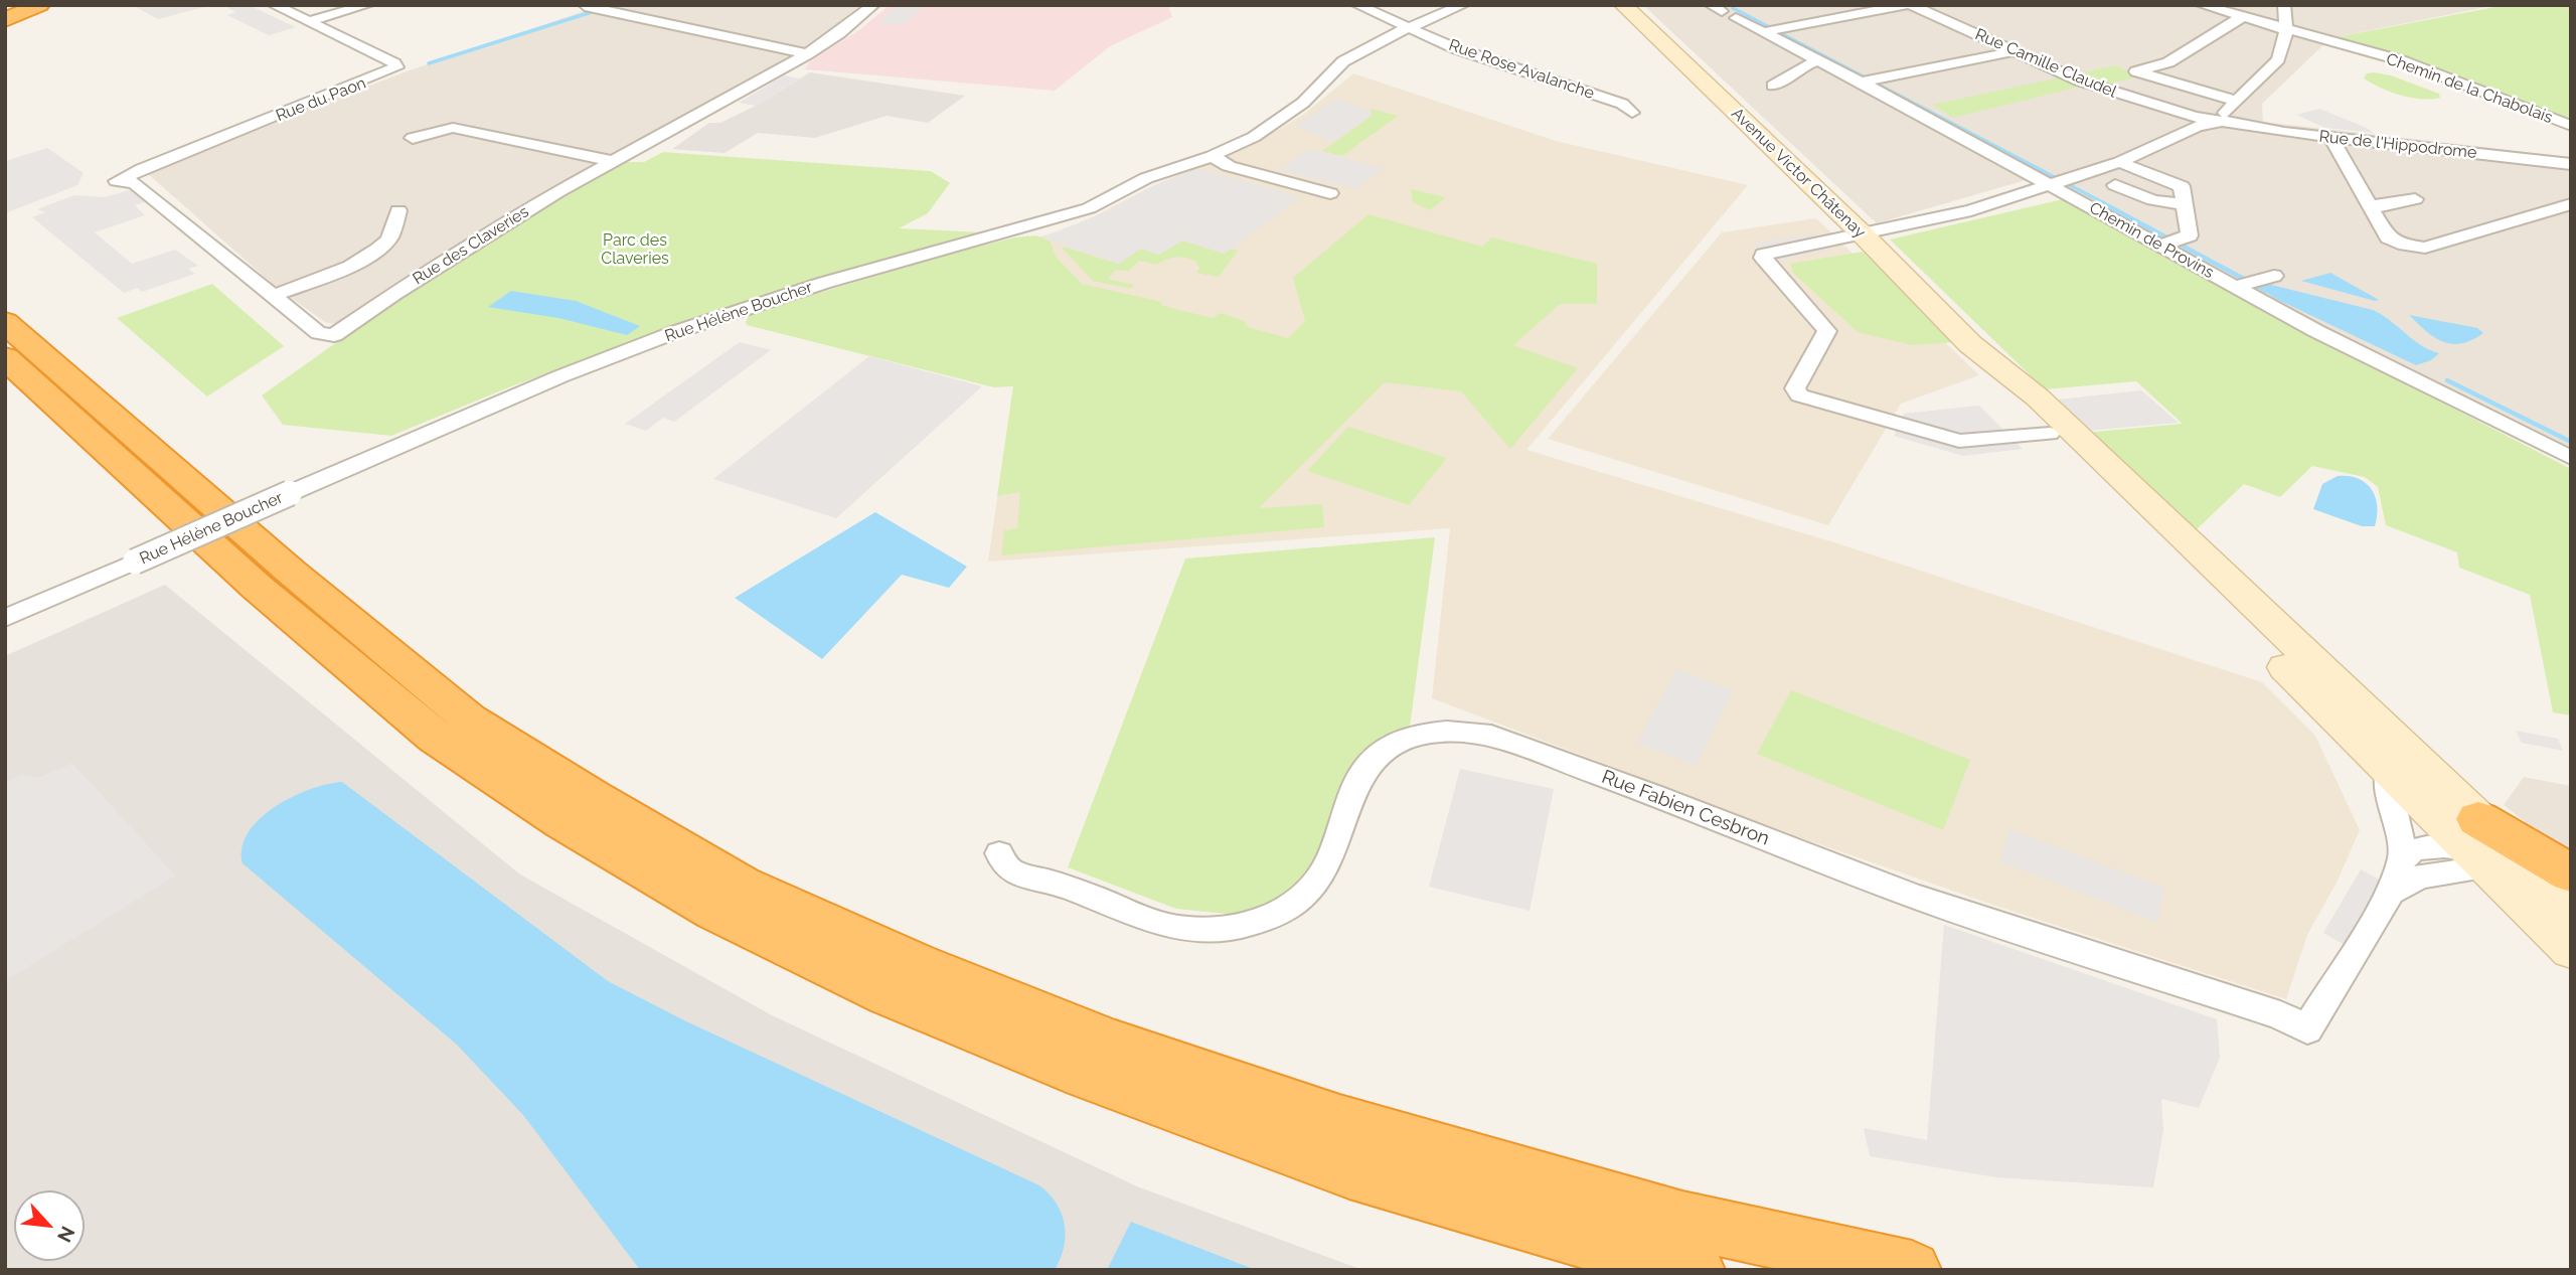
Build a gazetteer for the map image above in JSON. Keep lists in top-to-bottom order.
{
  "streets": {
    "main road": ["Avenue Victor Châtenay"],
    "street": [
      "Rue Camille Claudel",
      "Rue Rose Avalanche",
      "Chemin de la Chabolais",
      "Rue du Paon",
      "Rue de l'Hippodrome",
      "Chemin de Provins",
      "Rue des Claveries",
      "Rue Hélène Boucher",
      "Rue Fabien Cesbron"
    ]
  },
  "crossings": [
    ["Rue Camille Claudel", "Rue de l'Hippodrome"],
    ["Rue Camille Claudel", "Chemin de Provins"],
    ["Rue Rose Avalanche", "Rue Hélène Boucher"],
    ["Rue du Paon", "Rue des Claveries"]
  ],
  "parks": ["Parc des Claveries"],
  "north": "bottom right"
}
